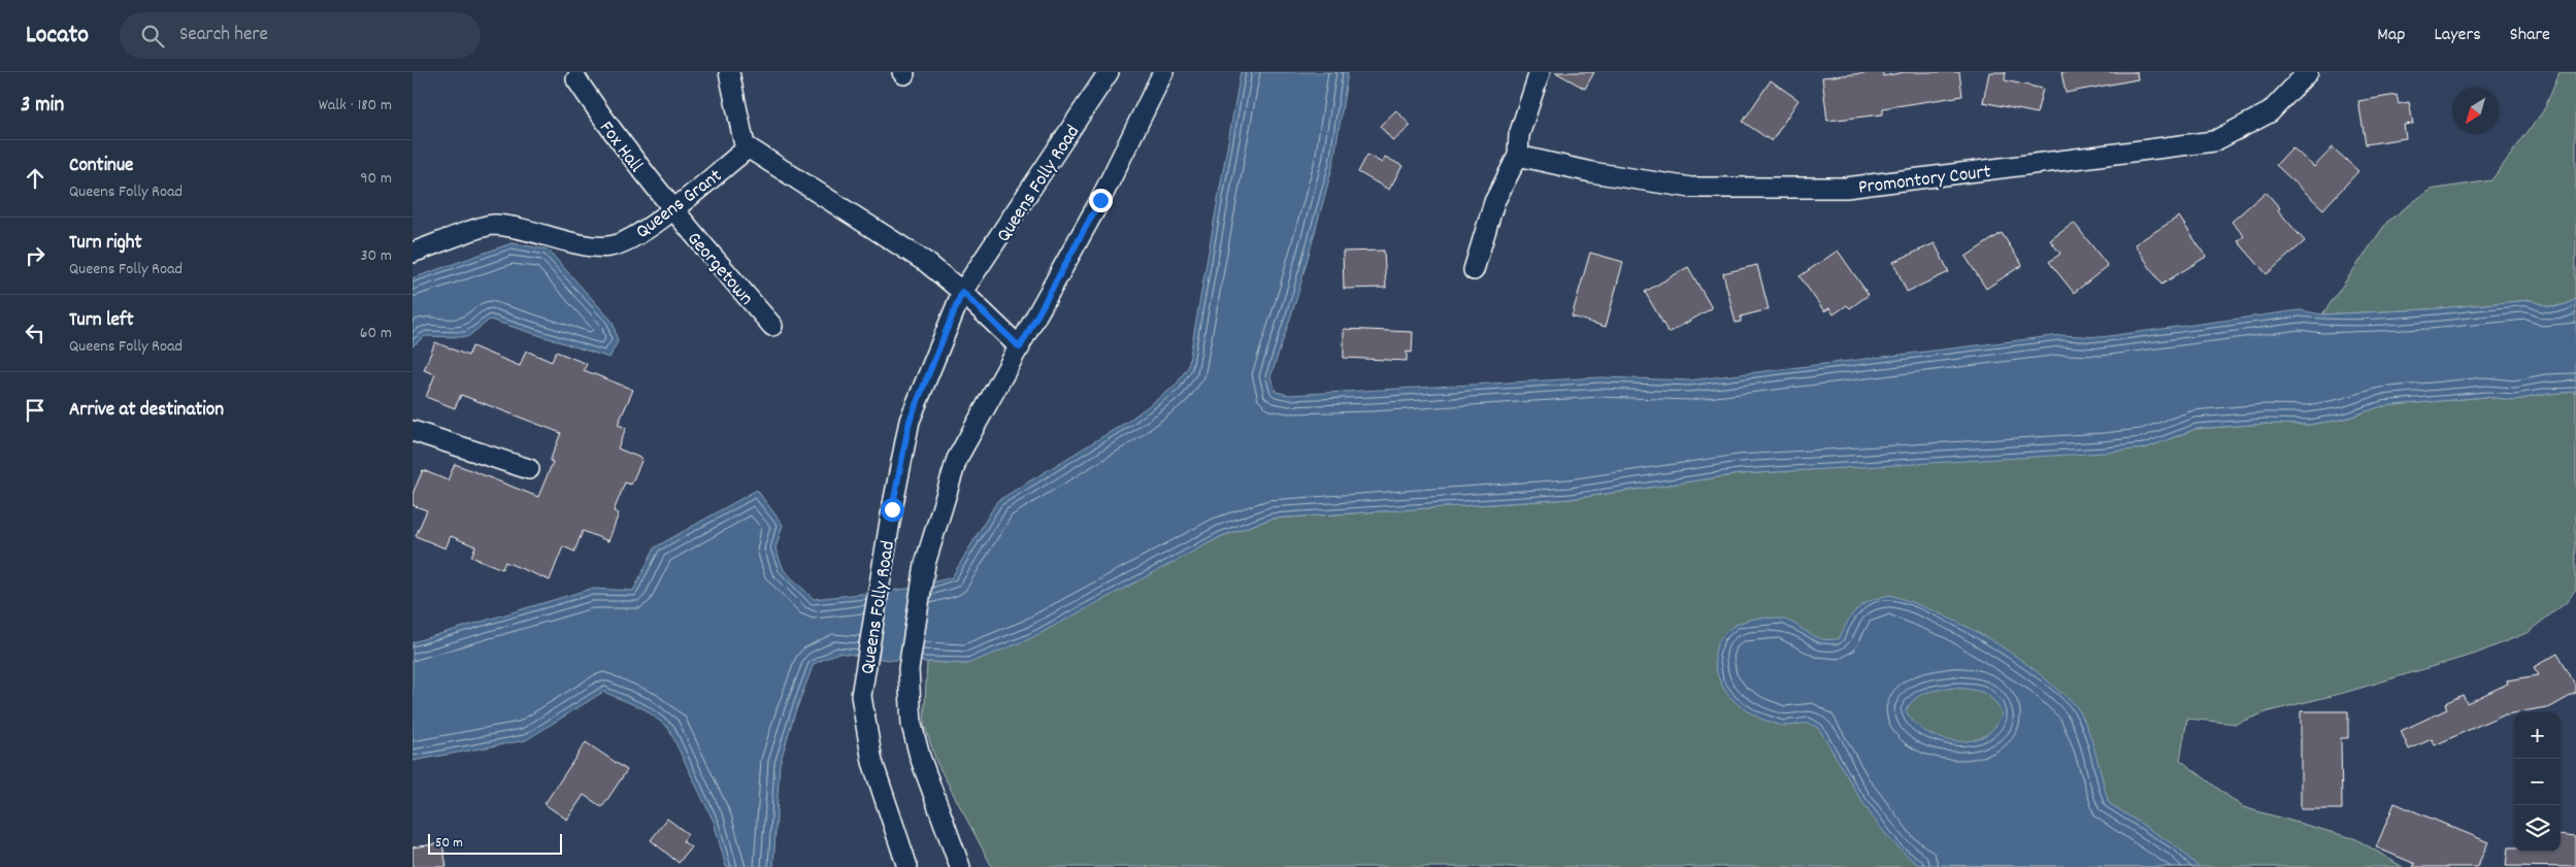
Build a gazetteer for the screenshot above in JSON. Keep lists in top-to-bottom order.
{
  "streets": {
    "street": [
      "Fox Hall",
      "Promontory Court",
      "Queens Folly Road",
      "Queens Grant",
      "Georgetown"
    ]
  },
  "crossings": [
    ["Fox Hall", "Queens Grant"],
    ["Fox Hall", "Georgetown"],
    ["Queens Grant", "Georgetown"]
  ],
  "scale_bar": "50 m",
  "north": "bottom left",
  "page": {
    "header": "Locato",
    "search": "Search here",
    "nav": ["Map", "Layers", "Share"],
    "heading": ["3 min", "Walk · 180 m"],
    "list": [
      ["Continue", "Queens Folly Road", "90 m"],
      ["Turn right", "Queens Folly Road", "30 m"],
      ["Turn left", "Queens Folly Road", "60 m"],
      "Arrive at destination"
    ],
    "map_buttons": ["+", "−"],
    "scale": "50 m"
  }
}
